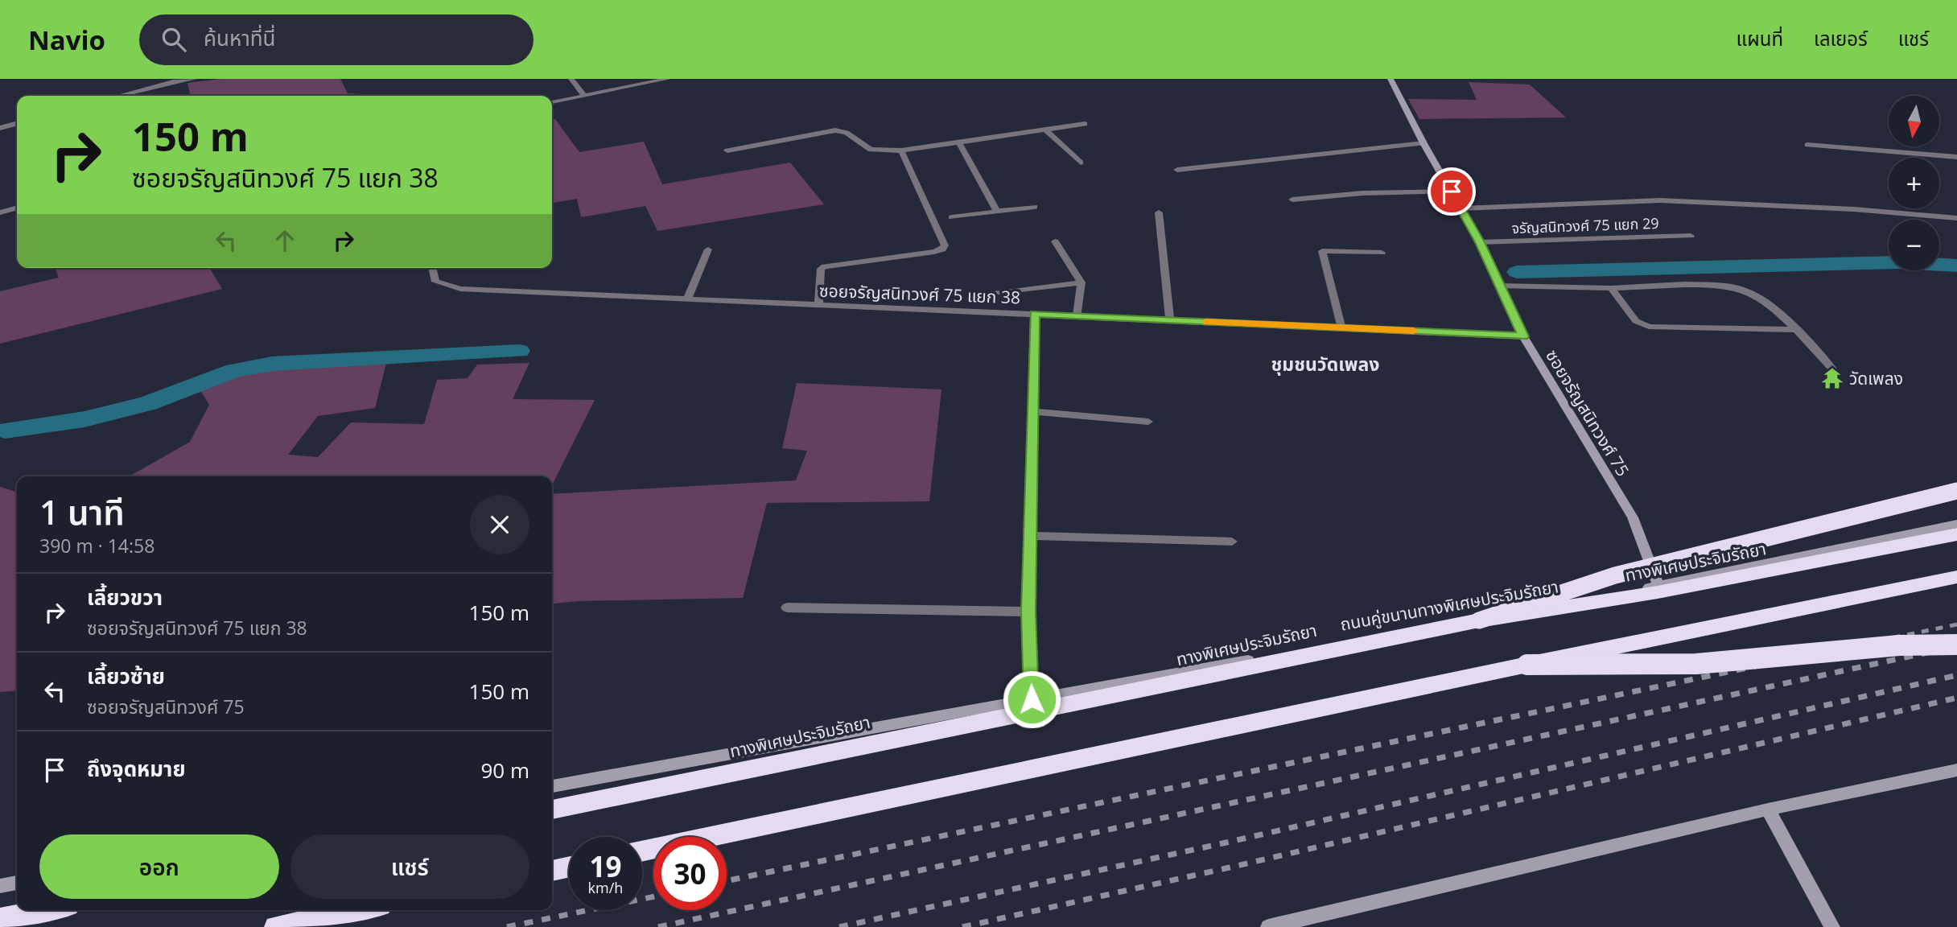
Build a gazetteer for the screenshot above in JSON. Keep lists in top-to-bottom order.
{
  "streets": {
    "highway": ["ทางพิเศษประจิมรัถยา"],
    "main road": ["ซอยจรัญสนิทวงศ์ 75", "ถนนคู่ขนานทางพิเศษประจิมรัถยา"],
    "street": ["จรัญสนิทวงศ์ 75 แยก 29", "ซอยจรัญสนิทวงศ์ 75 แยก 38"]
  },
  "crossings": [
    ["จรัญสนิทวงศ์ 75 แยก 29", "ซอยจรัญสนิทวงศ์ 75"],
    ["ซอยจรัญสนิทวงศ์ 75 แยก 38", "ซอยจรัญสนิทวงศ์ 75"],
    ["ซอยจรัญสนิทวงศ์ 75", "ถนนคู่ขนานทางพิเศษประจิมรัถยา"]
  ],
  "districts": ["ชุมชนวัดเพลง"],
  "places": {
    "temple": ["วัดเพลง"]
  },
  "north": "bottom",
  "page": {
    "header": "Navio",
    "search": "ค้นหาที่นี่",
    "nav": ["แผนที่", "เลเยอร์", "แชร์"],
    "map_buttons": ["+", "−"],
    "turn": ["150 m", "ซอยจรัญสนิทวงศ์ 75 แยก 38"],
    "heading": ["1 นาที", "390 m · 14:58"],
    "list": [
      {
        "name": "เลี้ยวขวา",
        "note": "ซอยจรัญสนิทวงศ์ 75 แยก 38",
        "value": "150 m"
      },
      {
        "name": "เลี้ยวซ้าย",
        "note": "ซอยจรัญสนิทวงศ์ 75",
        "value": "150 m"
      },
      {
        "name": "ถึงจุดหมาย",
        "value": "90 m"
      }
    ],
    "buttons": ["ออก", "แชร์"],
    "speed": "19 km/h",
    "limit": "30"
  }
}
